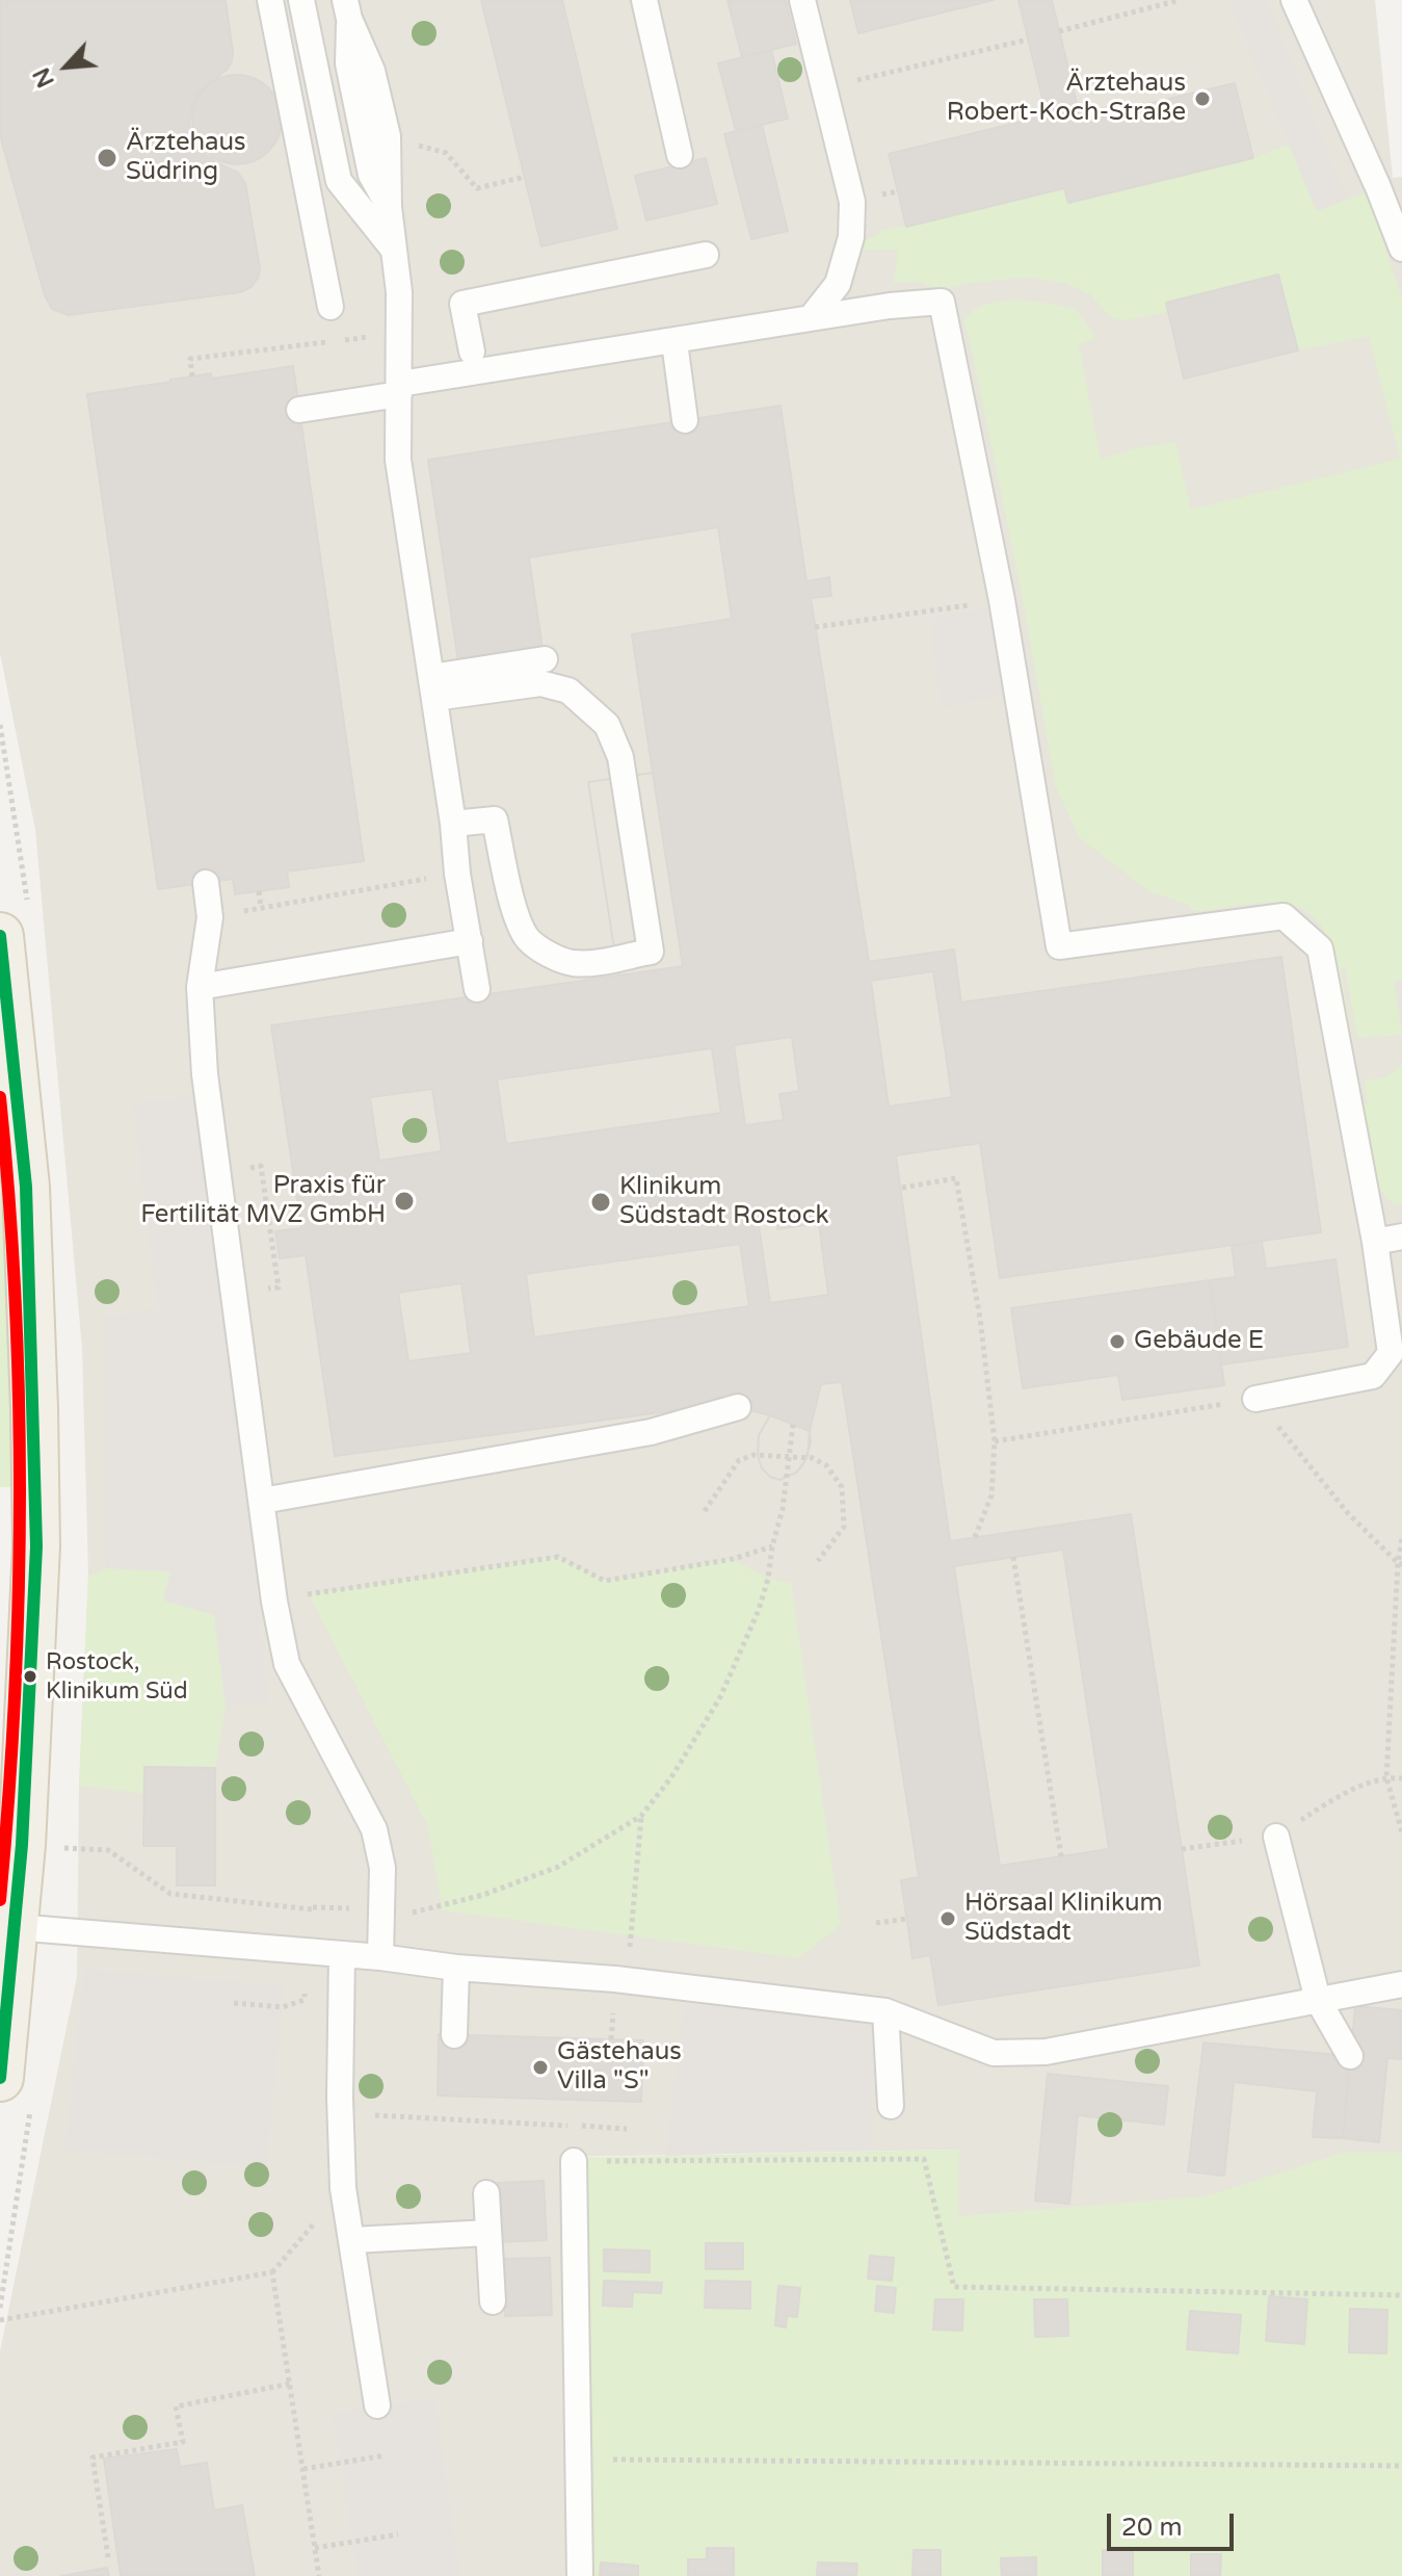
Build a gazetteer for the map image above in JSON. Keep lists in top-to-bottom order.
{
  "places": [
    "Ärztehaus Robert-Koch-Straße",
    "Ärztehaus Südring",
    "Praxis für Fertilität MVZ GmbH",
    "Klinikum Südstadt Rostock",
    "Gebäude E",
    "Rostock, Klinikum Süd",
    "Hörsaal Klinikum Südstadt",
    "Gästehaus Villa \"S\""
  ],
  "scale_bar": "20 m",
  "north": "bottom left"
}
